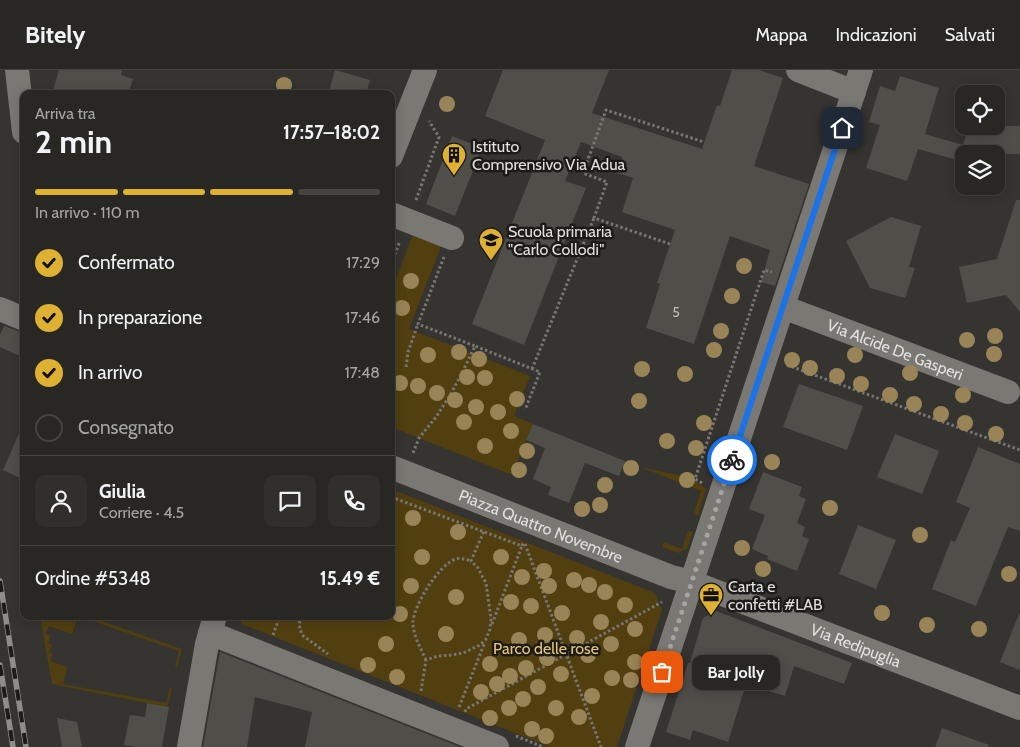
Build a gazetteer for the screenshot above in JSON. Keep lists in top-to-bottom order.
{
  "streets": {
    "street": ["Via Alcide De Gasperi", "Piazza Quattro Novembre", "Via Redipuglia"]
  },
  "crossings": [
    ["Piazza Quattro Novembre", "Via Redipuglia"]
  ],
  "parks": ["Parco delle rose"],
  "places": {
    "building": ["Istituto Comprensivo Via Adua"],
    "school or university": ["Scuola primaria \"Carlo Collodi\""],
    "office": ["Carta e confetti #LAB"],
    "other": ["Bar Jolly"]
  },
  "house_numbers": ["5"],
  "page": {
    "header": "Bitely",
    "nav": ["Mappa", "Indicazioni", "Salvati"],
    "heading": ["2 min", "Arriva tra", "17:57–18:02"],
    "panel": [
      "Giulia",
      "Corriere · 4.5",
      "Ordine #5348",
      "15.49 €"
    ],
    "bar": "In arrivo · 110 m",
    "list": [
      ["Confermato", "17:29"],
      ["In preparazione", "17:46"],
      ["In arrivo", "17:48"],
      "Consegnato"
    ],
    "bubble": "Bar Jolly"
  }
}
